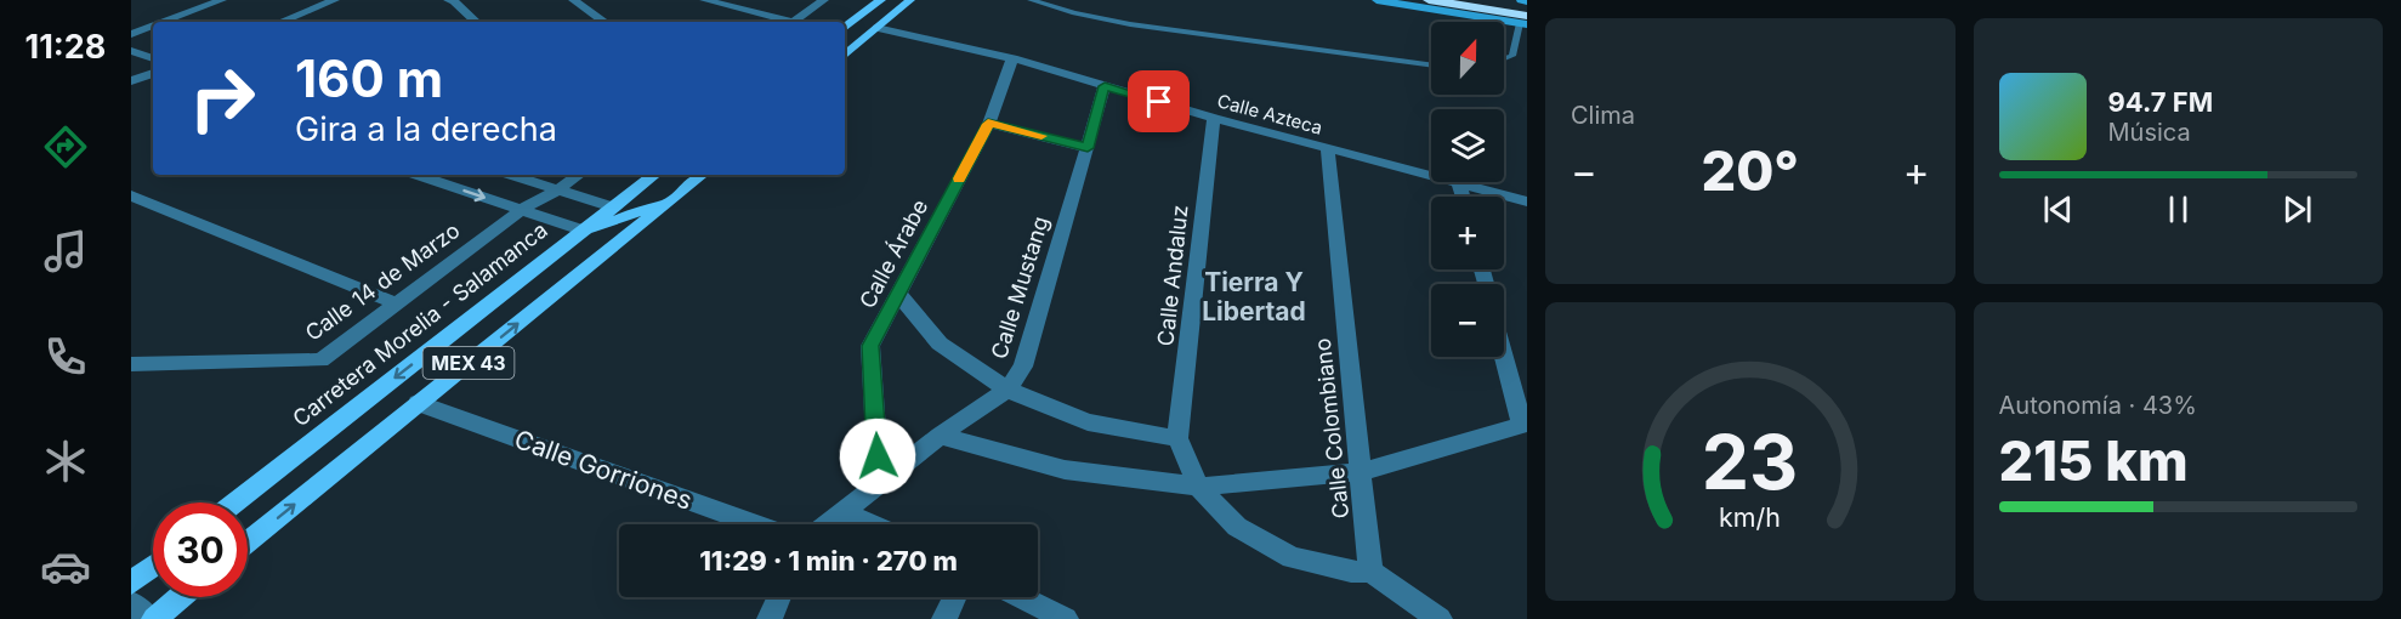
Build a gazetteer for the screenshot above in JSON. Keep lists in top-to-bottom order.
{
  "streets": {
    "main road": ["Carretera Morelia - Salamanca", "MEX 43"],
    "street": [
      "Calle Azteca",
      "Calle Árabe",
      "Calle Andaluz",
      "Calle 14 de Marzo",
      "Calle Mustang",
      "Calle Colombiano",
      "Calle Gorriones"
    ]
  },
  "crossings": [
    ["Calle Azteca", "Calle Árabe"],
    ["Calle Azteca", "Calle Andaluz"],
    ["Calle Azteca", "Calle Mustang"],
    ["Calle Azteca", "Calle Colombiano"],
    ["Calle Árabe", "Calle Mustang"],
    ["MEX 43", "Calle Gorriones"]
  ],
  "districts": ["Tierra Y Libertad"],
  "north": "top",
  "page": {
    "tabs": "11:28",
    "tile": [
      "Clima",
      ["Autonomía · 43%", "215 km"]
    ],
    "map_buttons": ["+", "−"],
    "turn": ["160 m", "Gira a la derecha"],
    "song": ["94.7 FM", "Música"],
    "heat": ["−", "20°", "+"],
    "limit": "30",
    "trip": "11:29 · 1 min · 270 m",
    "gauge": ["23", "km/h"]
  }
}
